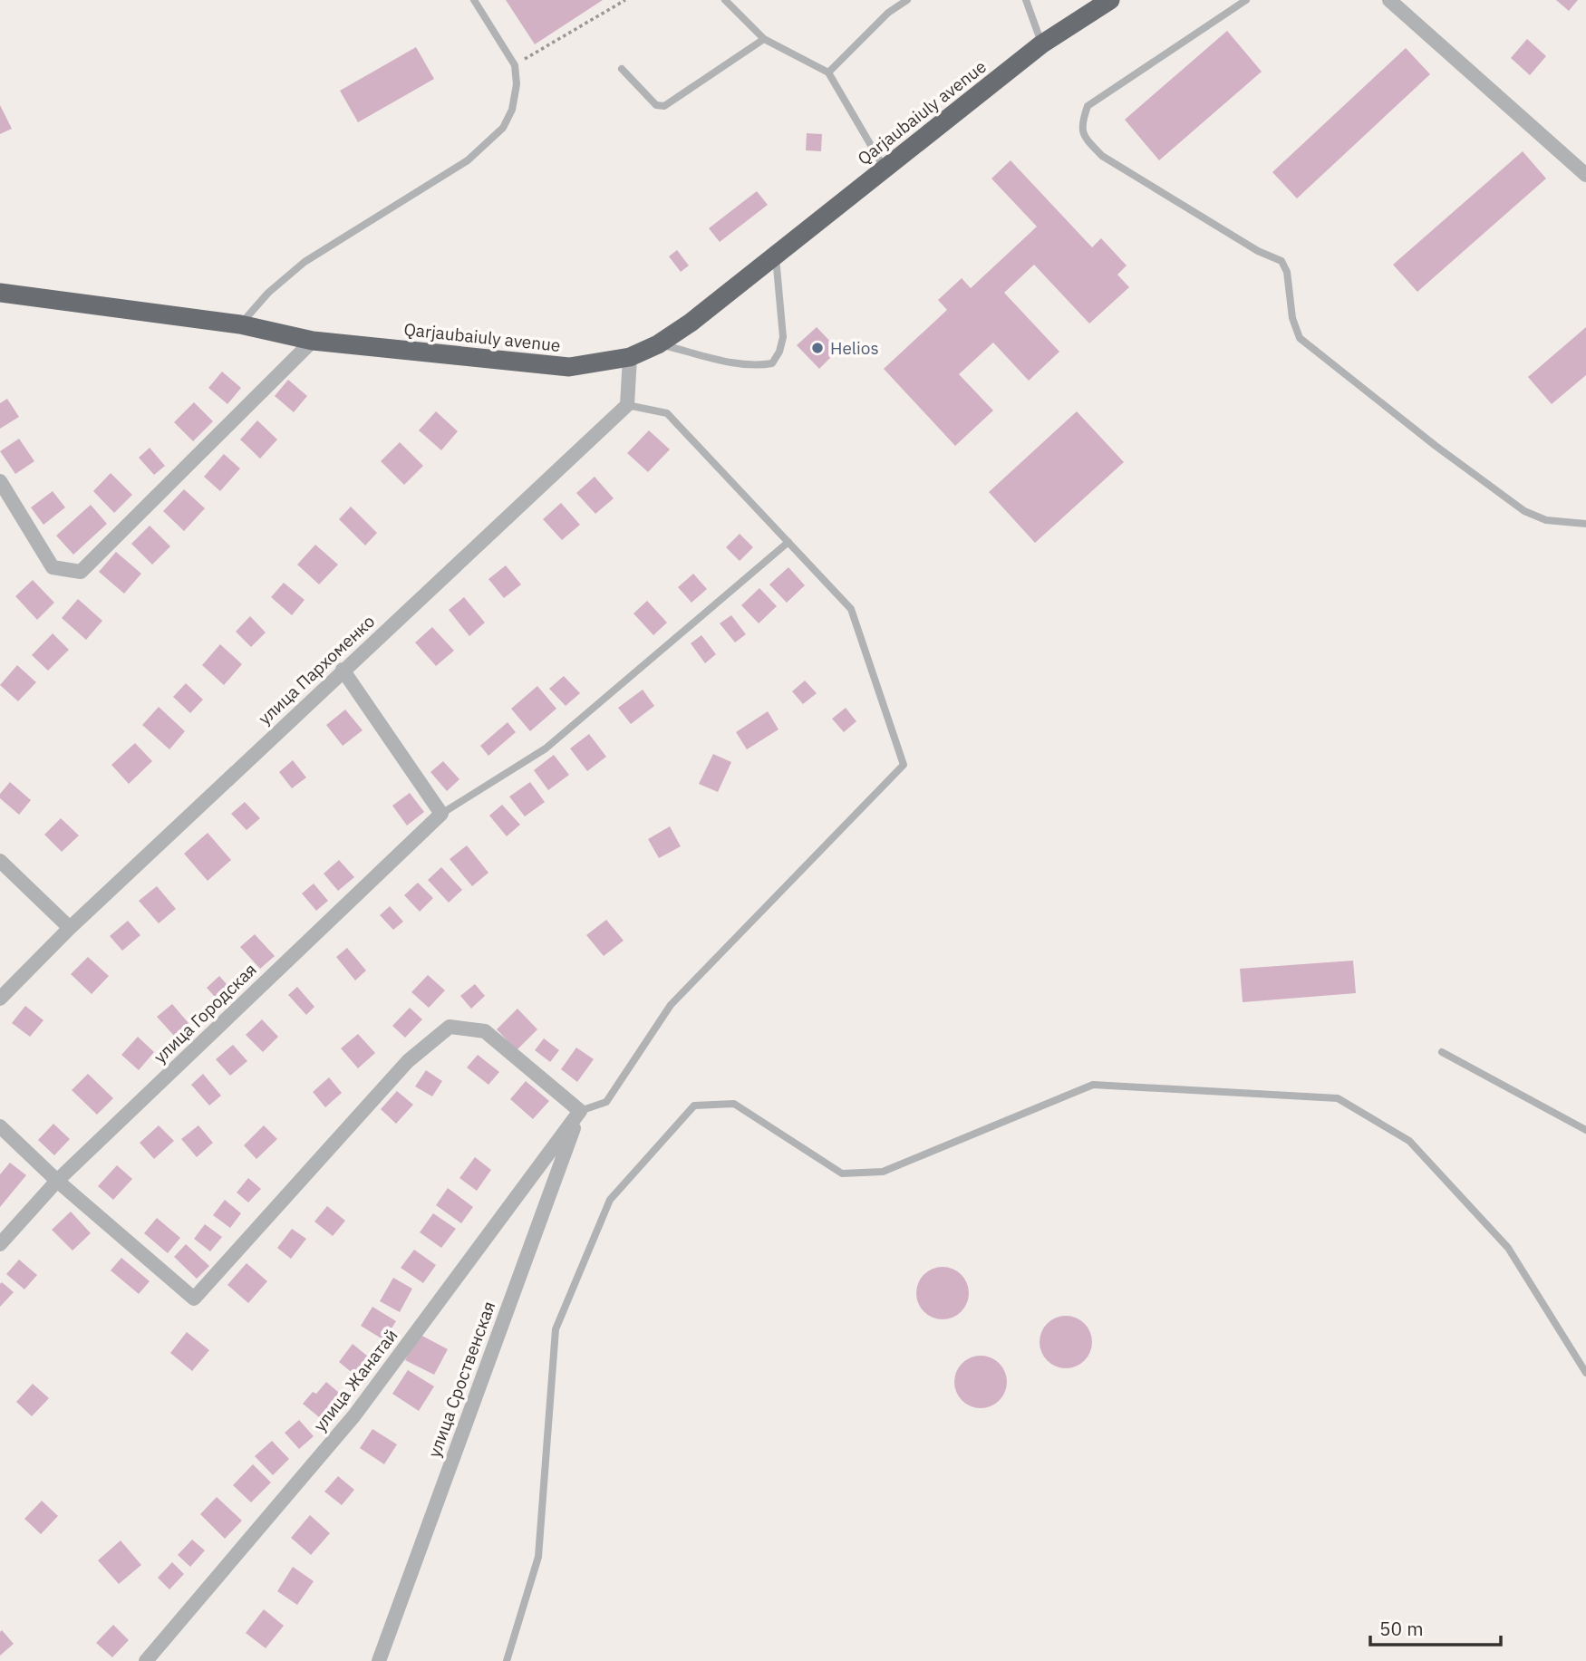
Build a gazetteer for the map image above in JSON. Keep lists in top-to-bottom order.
{
  "streets": {
    "highway": ["Qarjaubaiuly avenue"],
    "street": [
      "улица Пархоменко",
      "улица Городская",
      "улица Сроственская",
      "улица Жанатай"
    ]
  },
  "crossings": [
    ["улица Сроственская", "улица Жанатай"]
  ],
  "places": ["Helios"],
  "scale_bar": "50 m"
}
